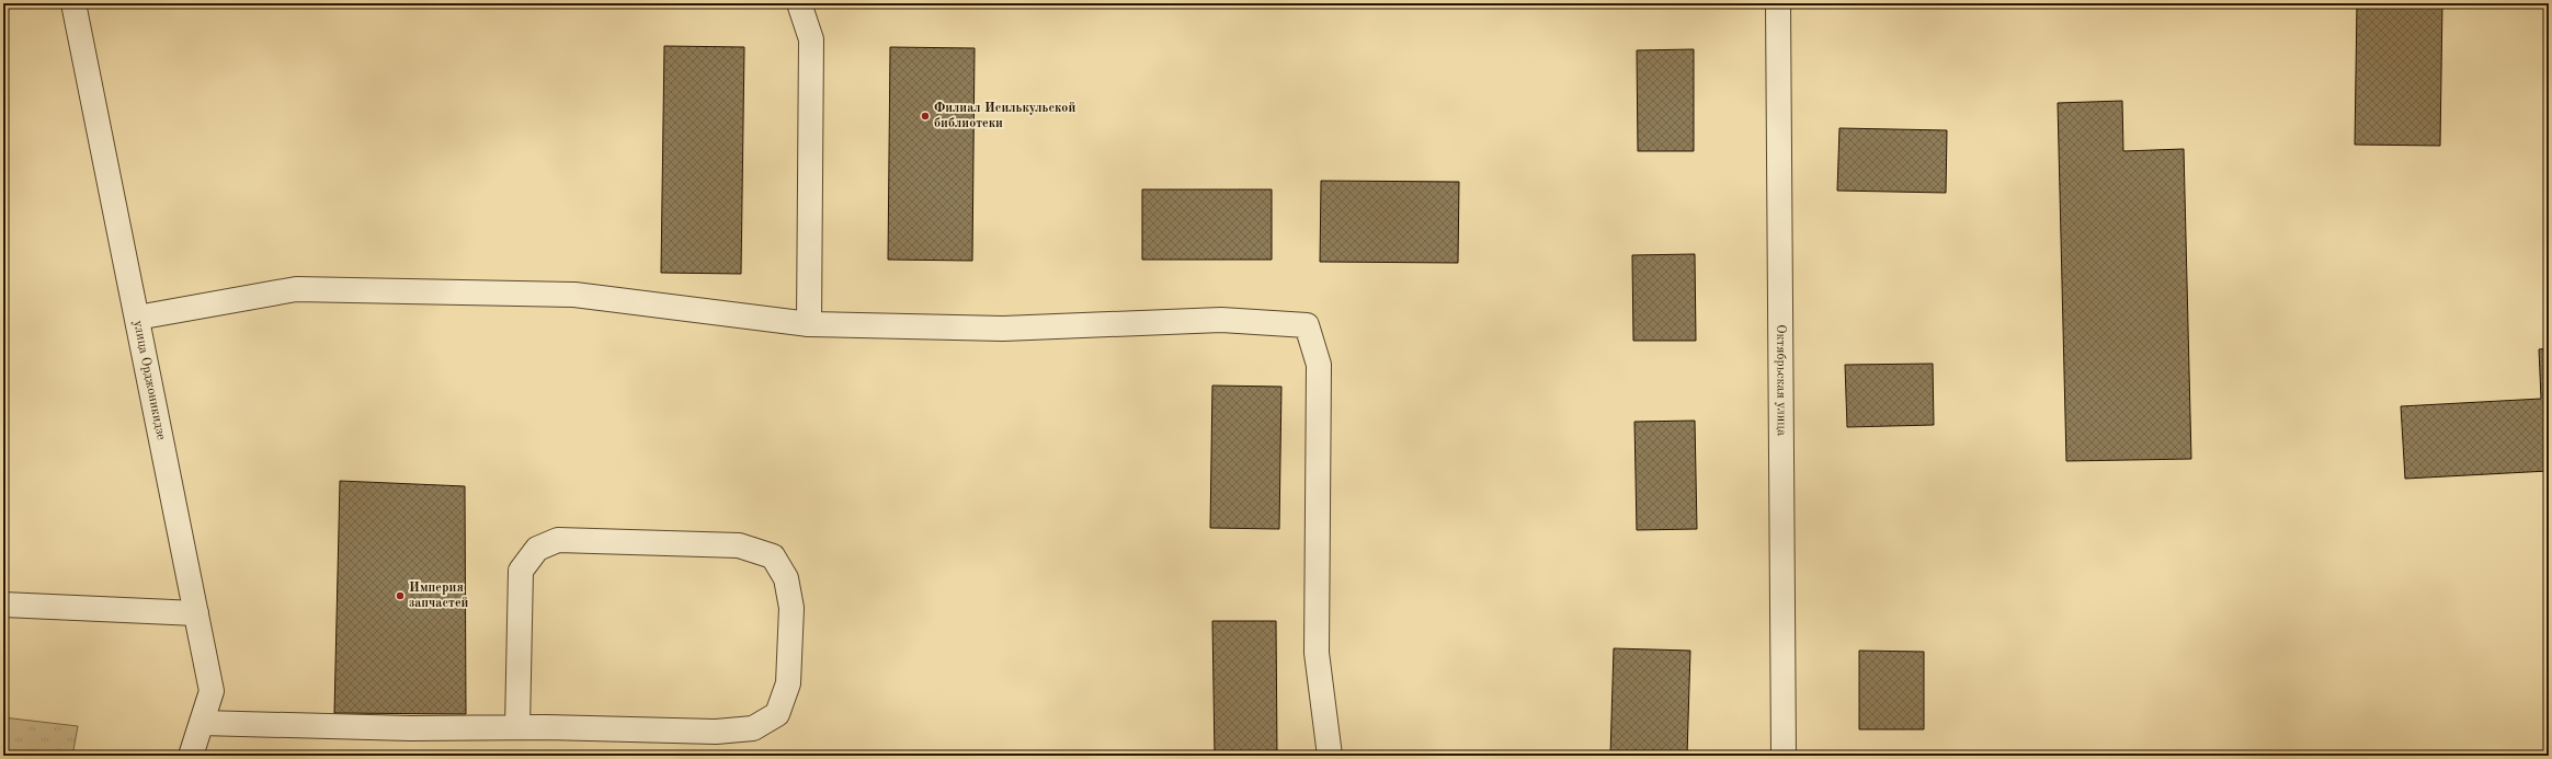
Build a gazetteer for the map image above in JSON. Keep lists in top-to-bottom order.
{
  "streets": {
    "street": ["Октябрьская улица", "улица Орджоникидзе"]
  },
  "places": ["Филиал Исилькульской библиотеки", "Империя запчастей"]
}
